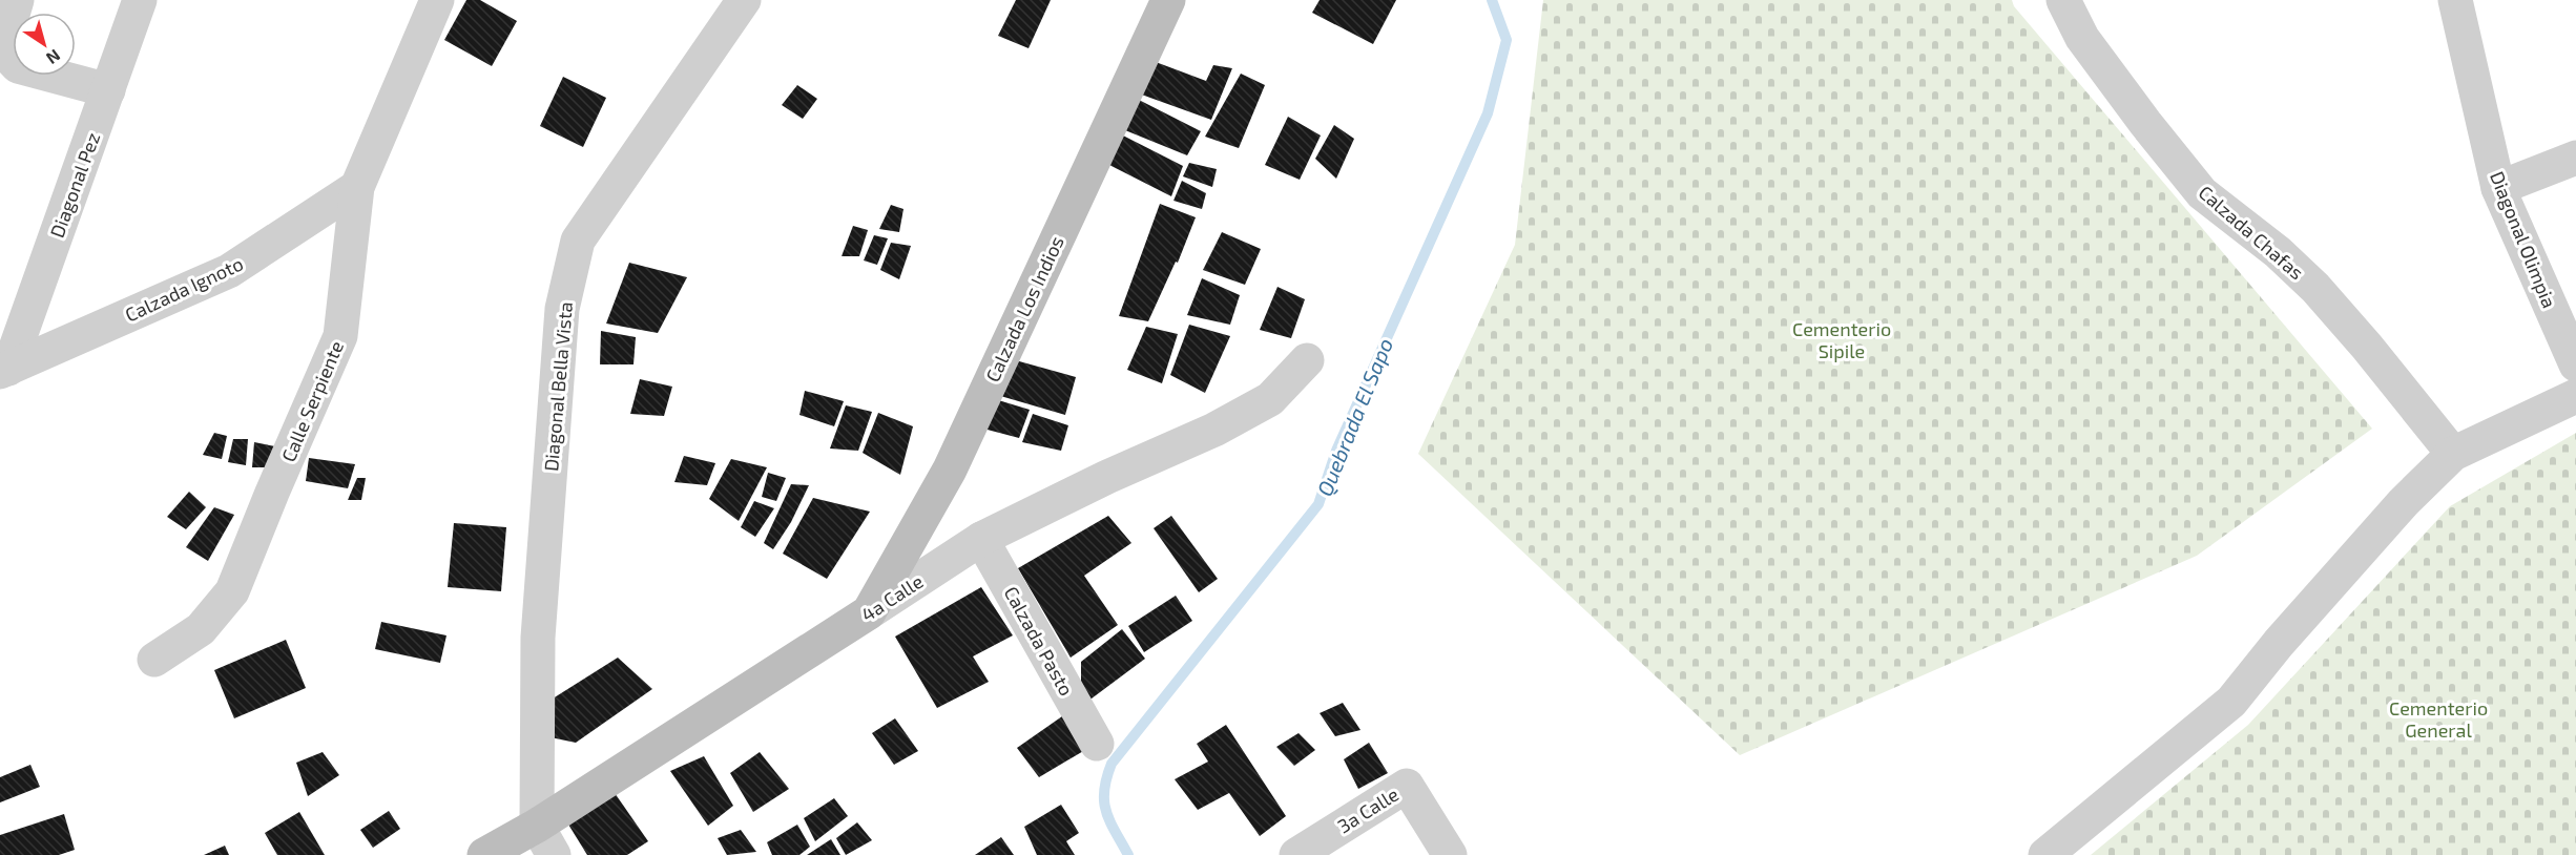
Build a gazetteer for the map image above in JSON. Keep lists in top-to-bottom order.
{
  "streets": {
    "street": [
      "Diagonal Pez",
      "Calzada Chafas",
      "Diagonal Olimpia",
      "Calzada Ignoto",
      "Calzada Los Indios",
      "Diagonal Bella Vista",
      "Calle Serpiente",
      "4a Calle",
      "Calzada Pasto",
      "3a Calle"
    ]
  },
  "crossings": [
    ["Diagonal Pez", "Calzada Ignoto"],
    ["Calzada Ignoto", "Calle Serpiente"],
    ["Calzada Los Indios", "4a Calle"],
    ["Diagonal Bella Vista", "4a Calle"],
    ["4a Calle", "Calzada Pasto"]
  ],
  "water": ["Quebrada El Sapo"],
  "parks": ["Cementerio Sipile", "Cementerio General"],
  "north": "bottom right"
}
